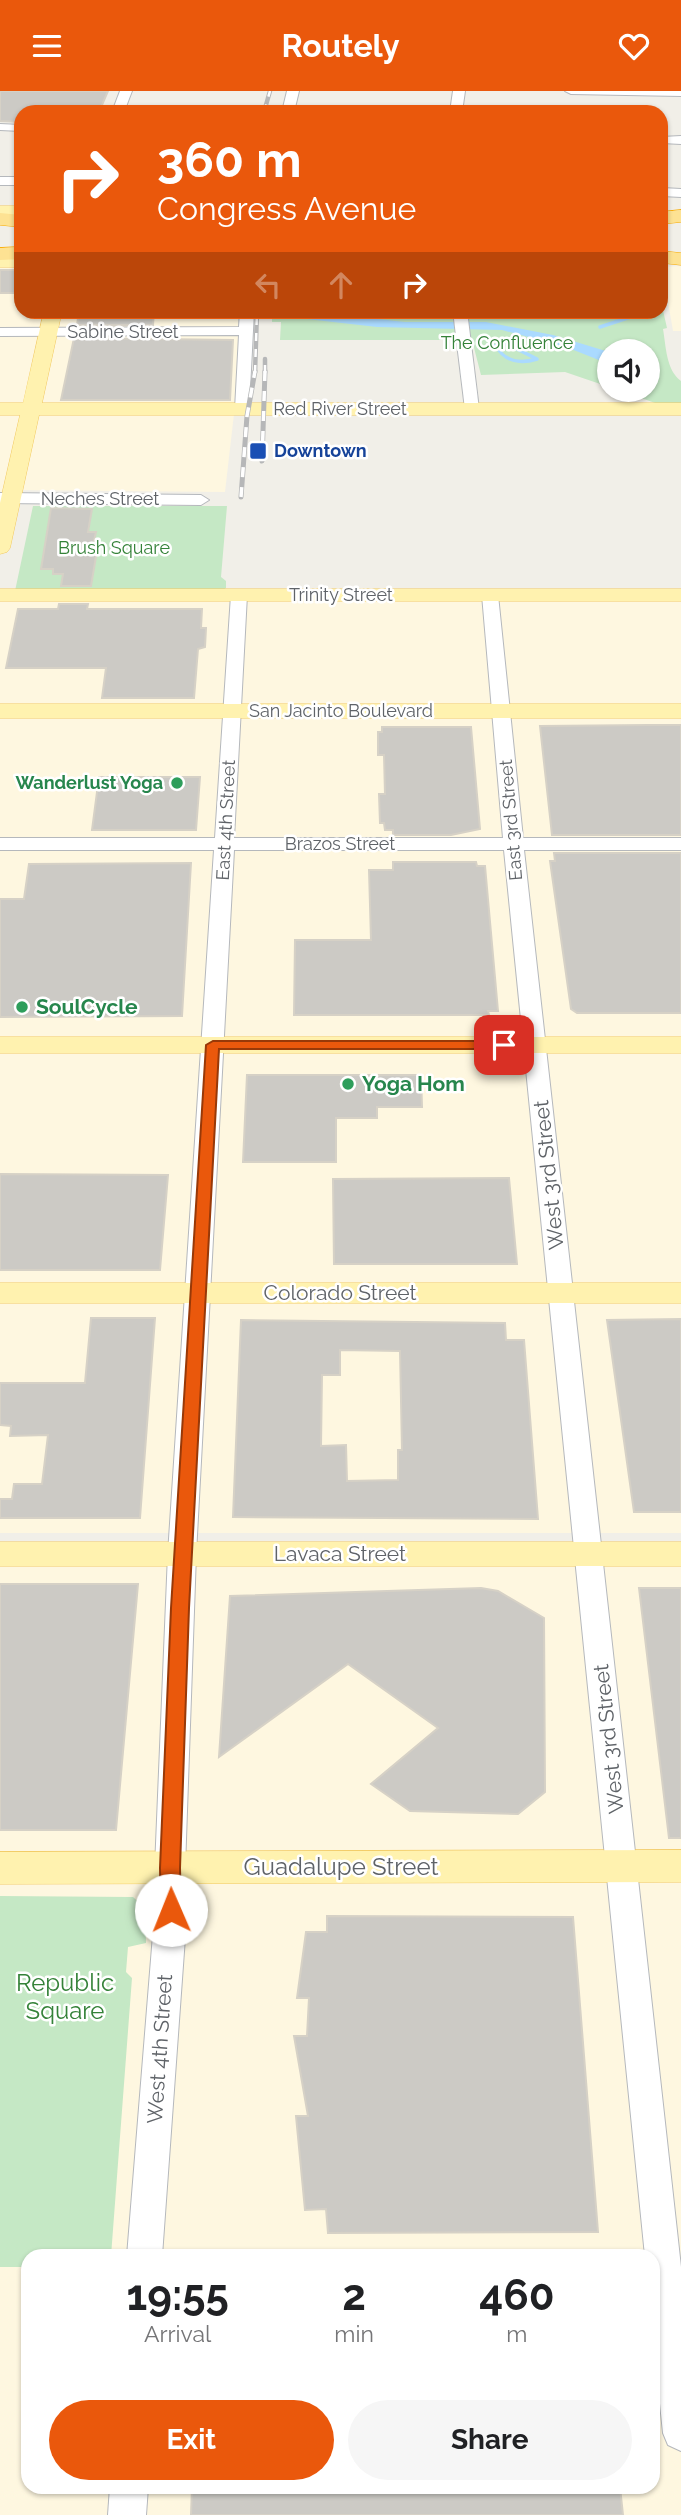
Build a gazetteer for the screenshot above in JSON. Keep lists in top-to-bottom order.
{
  "streets": {
    "main road": [
      "Red River Street",
      "Trinity Street",
      "San Jacinto Boulevard",
      "Colorado Street",
      "Lavaca Street",
      "Guadalupe Street"
    ],
    "street": [
      "Sabine Street",
      "Neches Street",
      "East 4th Street",
      "East 3rd Street",
      "Brazos Street",
      "West 3rd Street",
      "West 4th Street"
    ]
  },
  "crossings": [
    ["Trinity Street", "East 4th Street"],
    ["Trinity Street", "East 3rd Street"],
    ["San Jacinto Boulevard", "East 4th Street"],
    ["San Jacinto Boulevard", "East 3rd Street"],
    ["East 4th Street", "Brazos Street"],
    ["East 4th Street", "West 4th Street"],
    ["East 3rd Street", "Brazos Street"],
    ["East 3rd Street", "West 3rd Street"],
    ["West 3rd Street", "Colorado Street"],
    ["West 3rd Street", "Lavaca Street"],
    ["West 3rd Street", "Guadalupe Street"],
    ["Colorado Street", "West 4th Street"],
    ["Lavaca Street", "West 4th Street"],
    ["Guadalupe Street", "West 4th Street"]
  ],
  "parks": ["The Confluence", "Brush Square", "Republic Square"],
  "places": {
    "transit": ["Downtown"],
    "other": ["Wanderlust Yoga", "SoulCycle", "Yoga Hom"]
  },
  "page": {
    "header": "Routely",
    "turn": ["360 m", "Congress Avenue"],
    "eta": [
      "19:55",
      "Arrival",
      "2",
      "min",
      "460",
      "m"
    ],
    "buttons": ["Exit", "Share"]
  }
}
